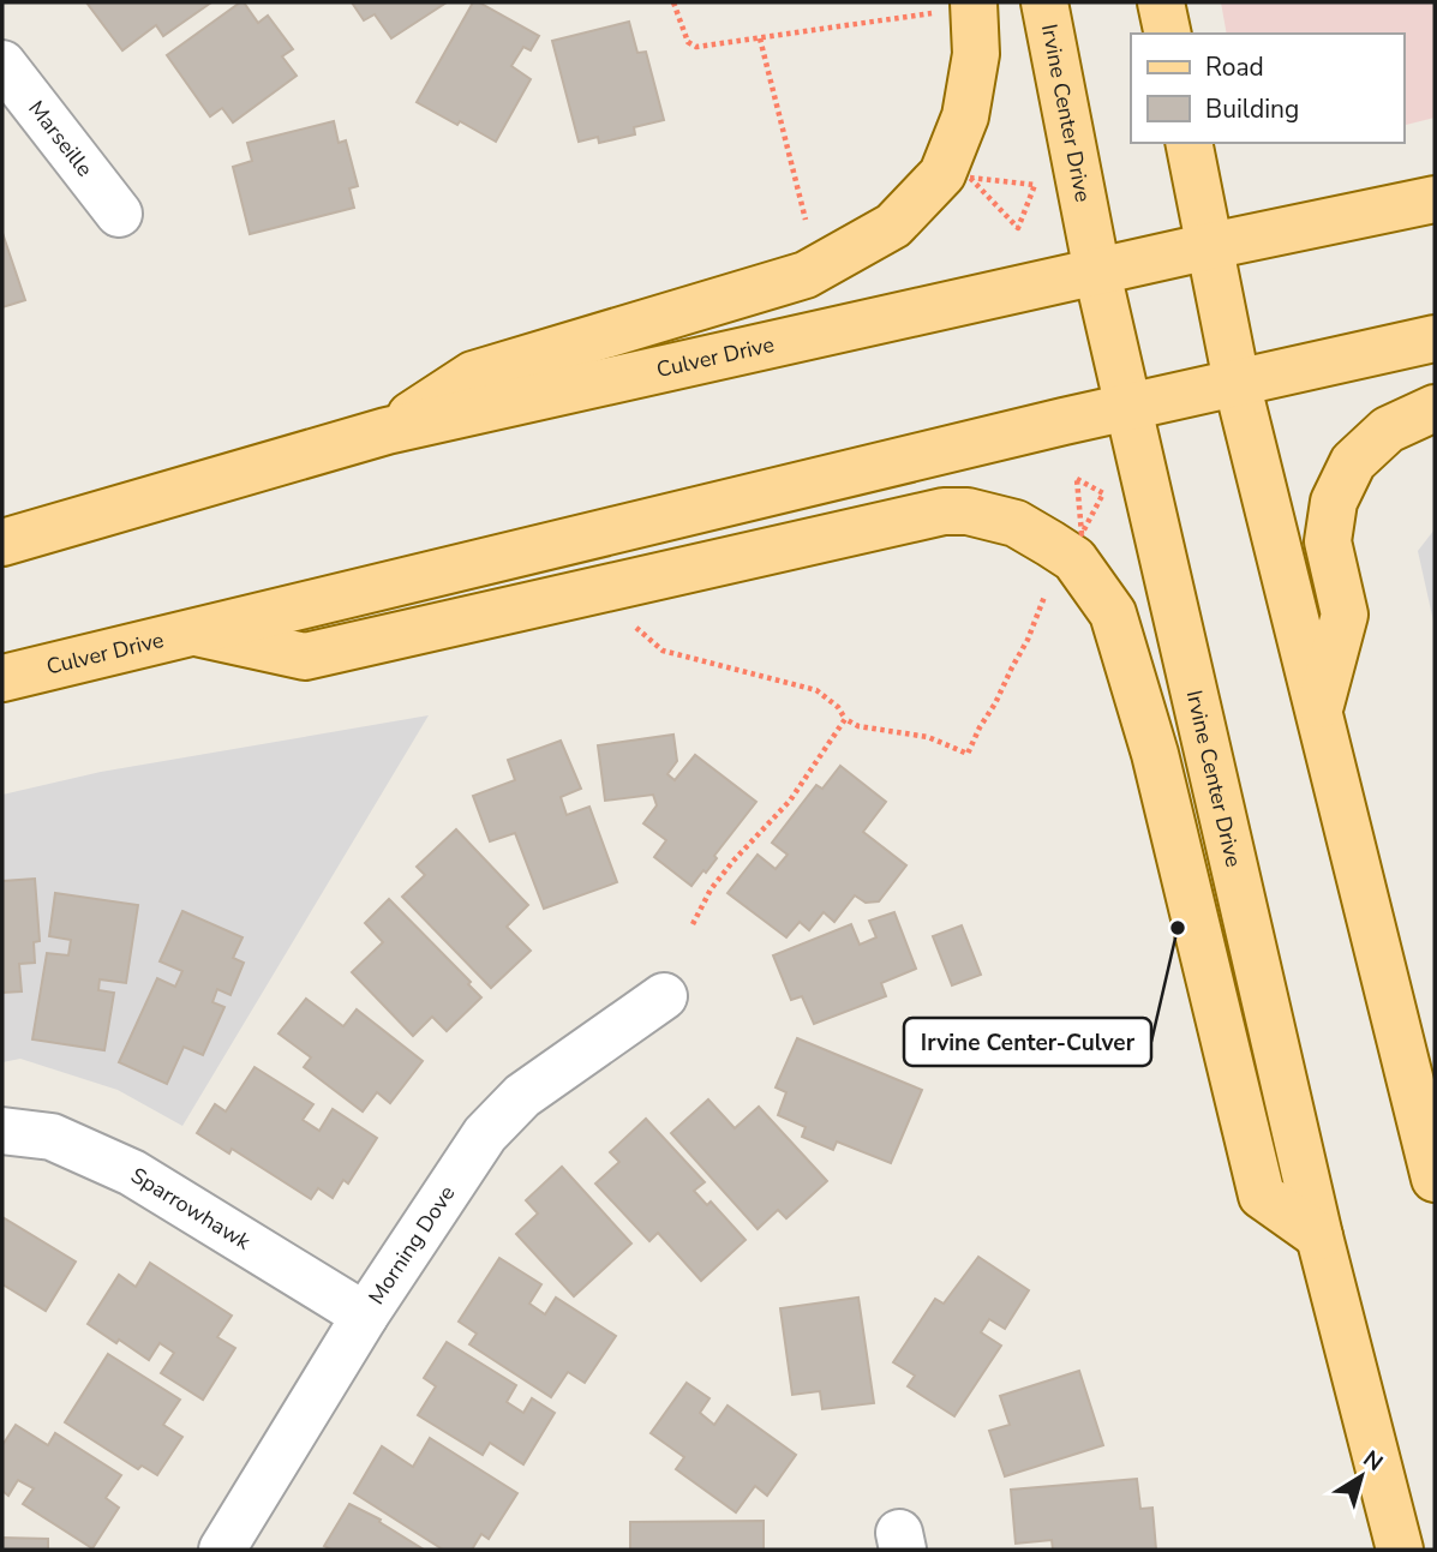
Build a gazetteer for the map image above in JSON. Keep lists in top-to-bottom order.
{
  "streets": {
    "main road": ["Irvine Center Drive", "Culver Drive"],
    "street": ["Marseille", "Sparrowhawk", "Morning Dove"]
  },
  "crossings": [
    ["Irvine Center Drive", "Culver Drive"],
    ["Sparrowhawk", "Morning Dove"]
  ],
  "places": ["Irvine Center-Culver"],
  "legend": ["Road", "Building"],
  "north": "top right"
}
